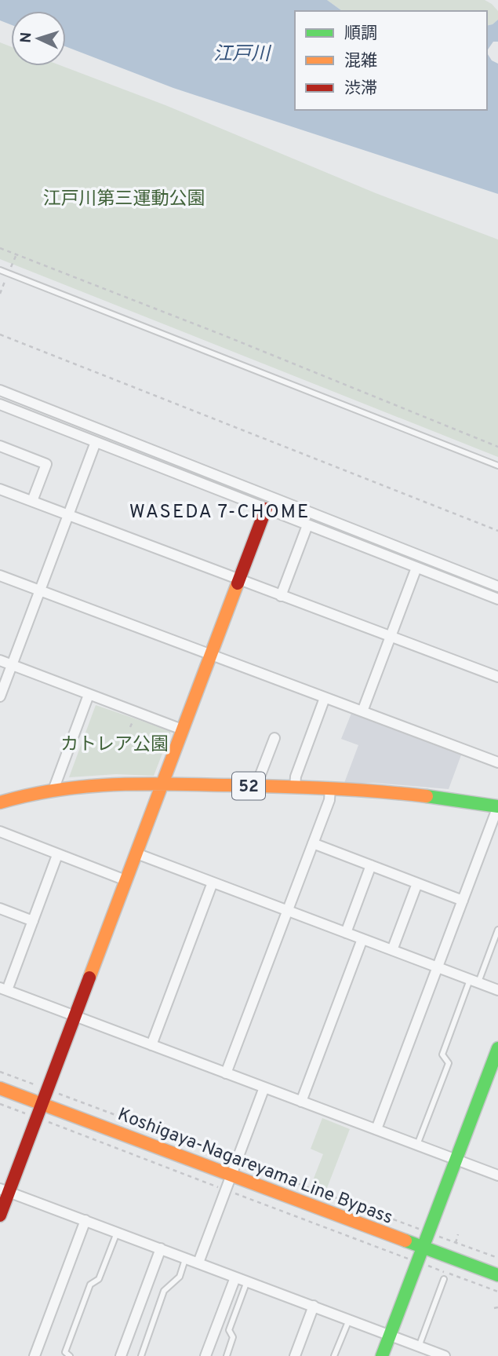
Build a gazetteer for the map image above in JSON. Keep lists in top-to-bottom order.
{
  "streets": {
    "street": ["52", "Koshigaya-Nagareyama Line Bypass"]
  },
  "districts": ["WASEDA 7-CHOME"],
  "water": ["江戸川"],
  "parks": ["江戸川第三運動公園", "カトレア公園"],
  "legend": ["順調", "混雑", "渋滞"],
  "north": "left"
}
